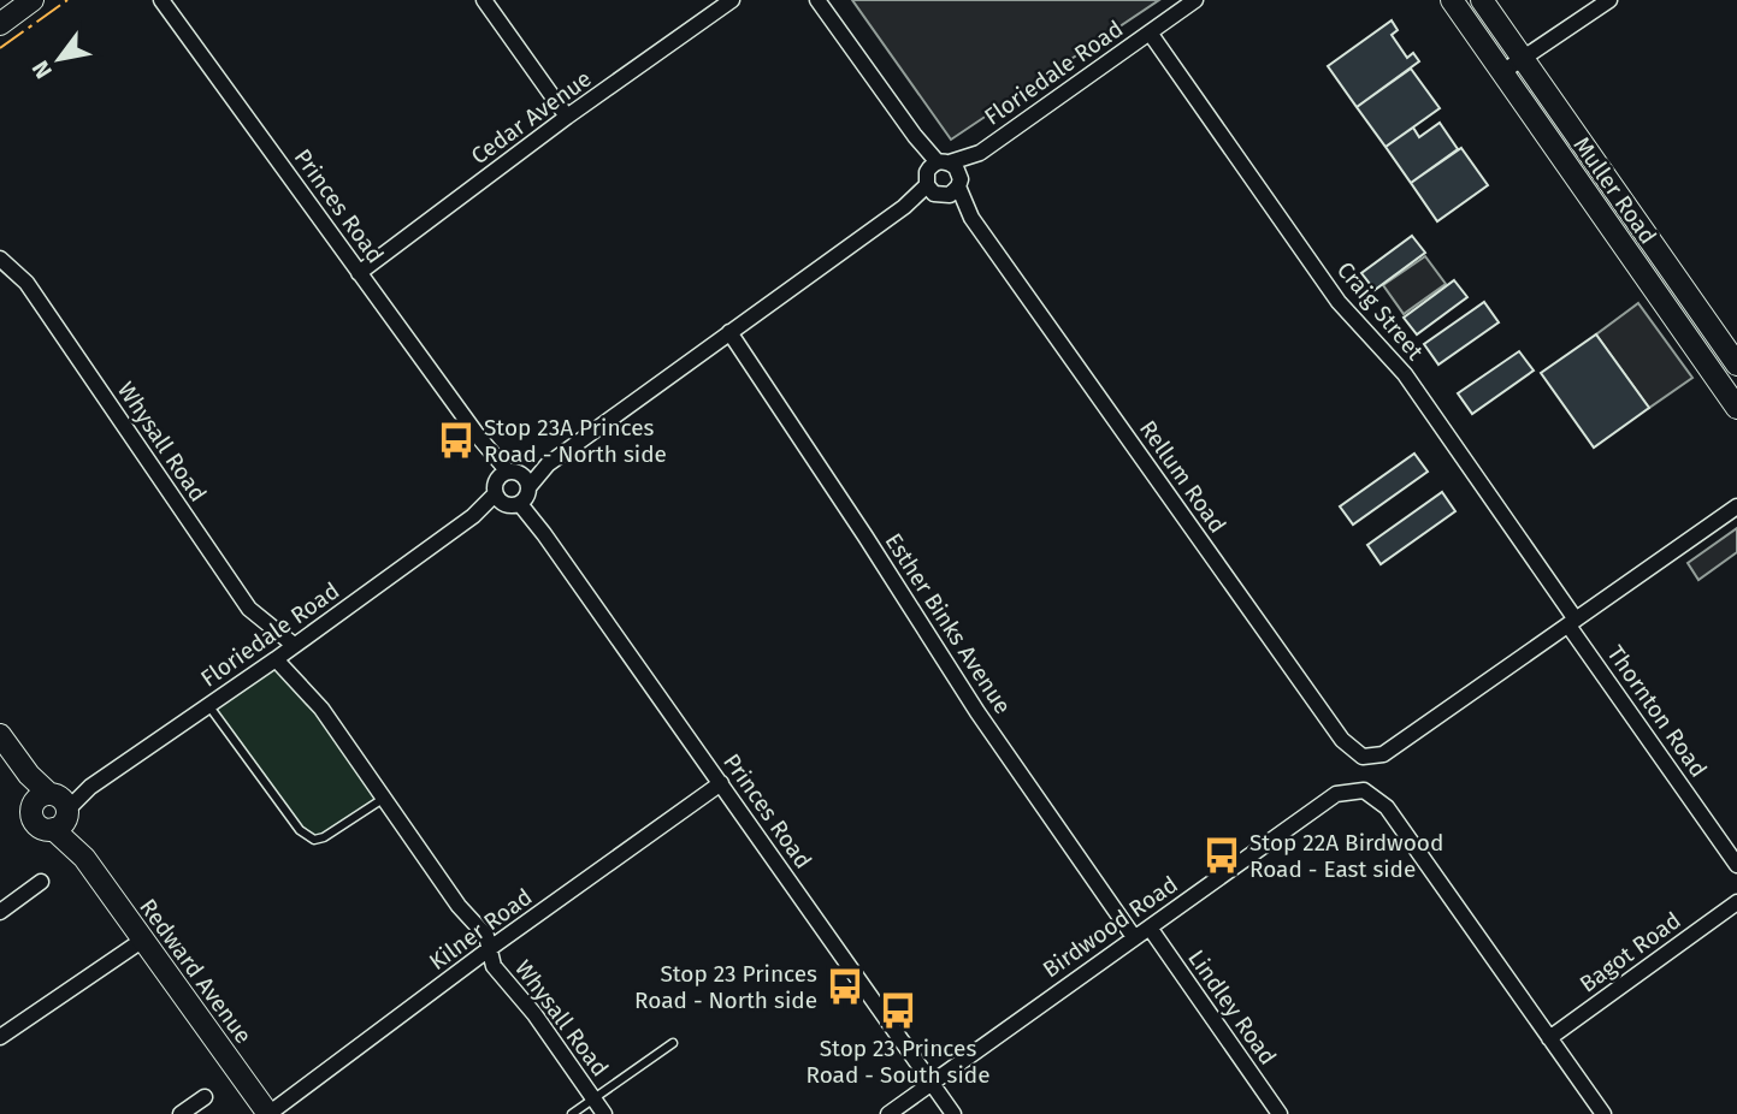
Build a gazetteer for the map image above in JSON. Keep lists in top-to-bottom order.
{
  "streets": {
    "main road": ["Muller Road", "Redward Avenue"],
    "street": [
      "Floriedale Road",
      "Cedar Avenue",
      "Princes Road",
      "Craig Street",
      "Whysall Road",
      "Rellum Road",
      "Esther Binks Avenue",
      "Thornton Road",
      "Birdwood Road",
      "Kilner Road",
      "Bagot Road",
      "Lindley Road"
    ]
  },
  "crossings": [
    ["Floriedale Road", "Princes Road"],
    ["Floriedale Road", "Craig Street"],
    ["Floriedale Road", "Whysall Road"],
    ["Floriedale Road", "Rellum Road"],
    ["Floriedale Road", "Esther Binks Avenue"],
    ["Floriedale Road", "Redward Avenue"],
    ["Cedar Avenue", "Princes Road"],
    ["Princes Road", "Birdwood Road"],
    ["Princes Road", "Kilner Road"],
    ["Craig Street", "Rellum Road"],
    ["Craig Street", "Thornton Road"],
    ["Whysall Road", "Kilner Road"],
    ["Rellum Road", "Thornton Road"],
    ["Esther Binks Avenue", "Birdwood Road"],
    ["Birdwood Road", "Bagot Road"],
    ["Birdwood Road", "Lindley Road"],
    ["Kilner Road", "Redward Avenue"]
  ],
  "places": {
    "bus stop": [
      "Stop 23A Princes Road - North side",
      "Stop 22A Birdwood Road - East side",
      "Stop 23 Princes Road - North side",
      "Stop 23 Princes Road - South side"
    ]
  },
  "north": "bottom left"
}
